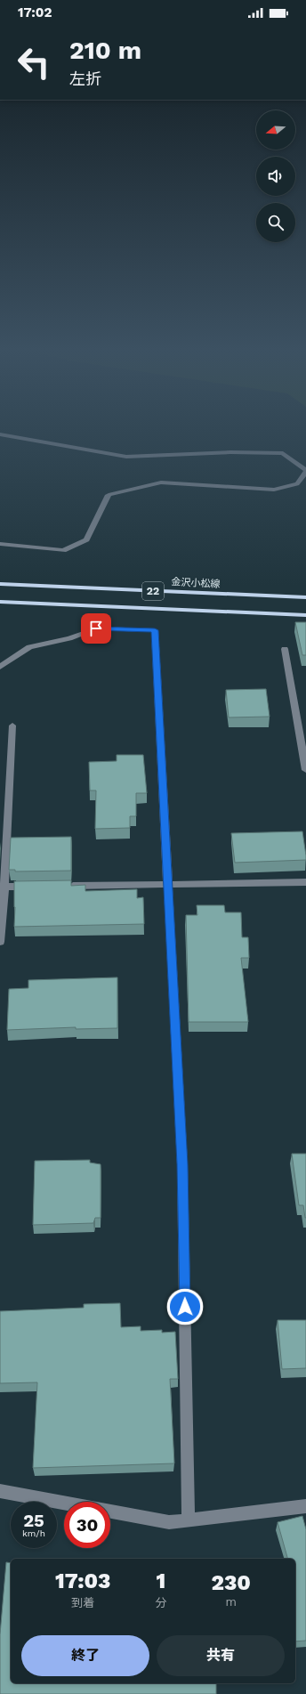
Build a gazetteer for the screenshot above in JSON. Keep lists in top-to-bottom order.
{
  "streets": {
    "main road": ["金沢小松線", "22"]
  },
  "north": "left",
  "page": {
    "status": "17:02",
    "turn": ["210 m", "左折"],
    "speed": "25 km/h",
    "limit": "30",
    "eta": [
      "17:03",
      "到着",
      "1",
      "分",
      "230",
      "m"
    ],
    "buttons": ["終了", "共有"]
  }
}
